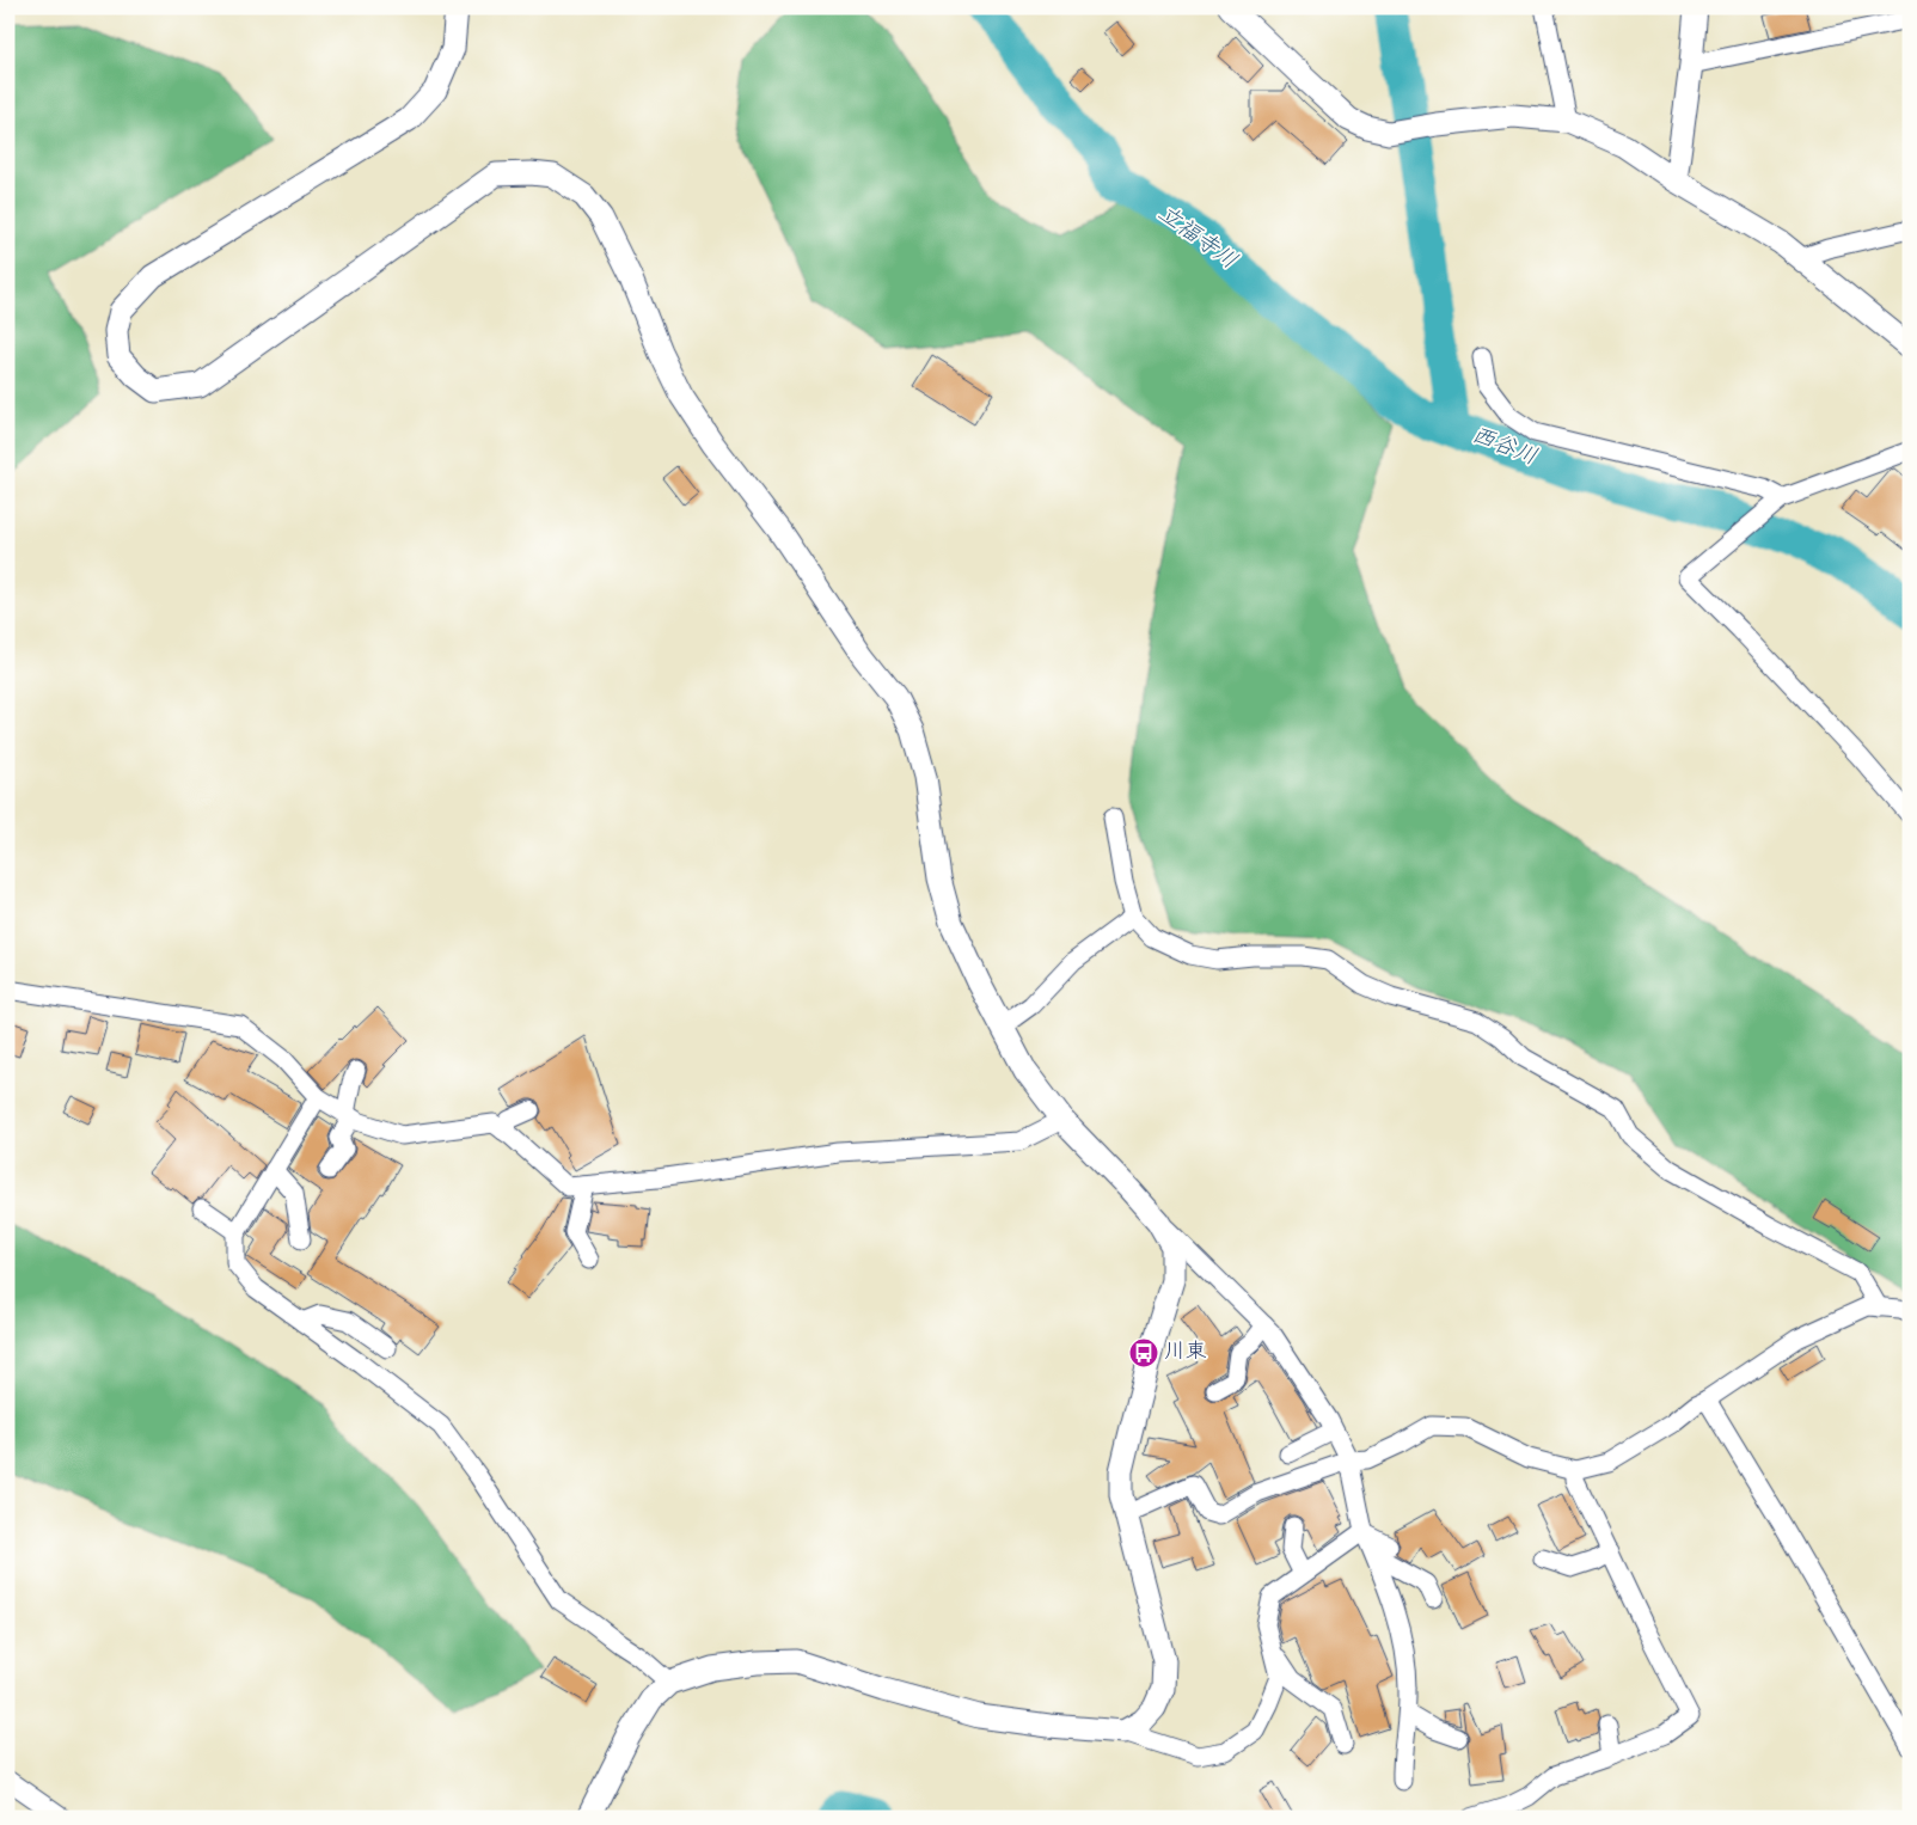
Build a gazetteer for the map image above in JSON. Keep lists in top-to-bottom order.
{
  "water": ["立福寺川", "西谷川"],
  "places": {
    "bus stop": ["川東"]
  }
}
